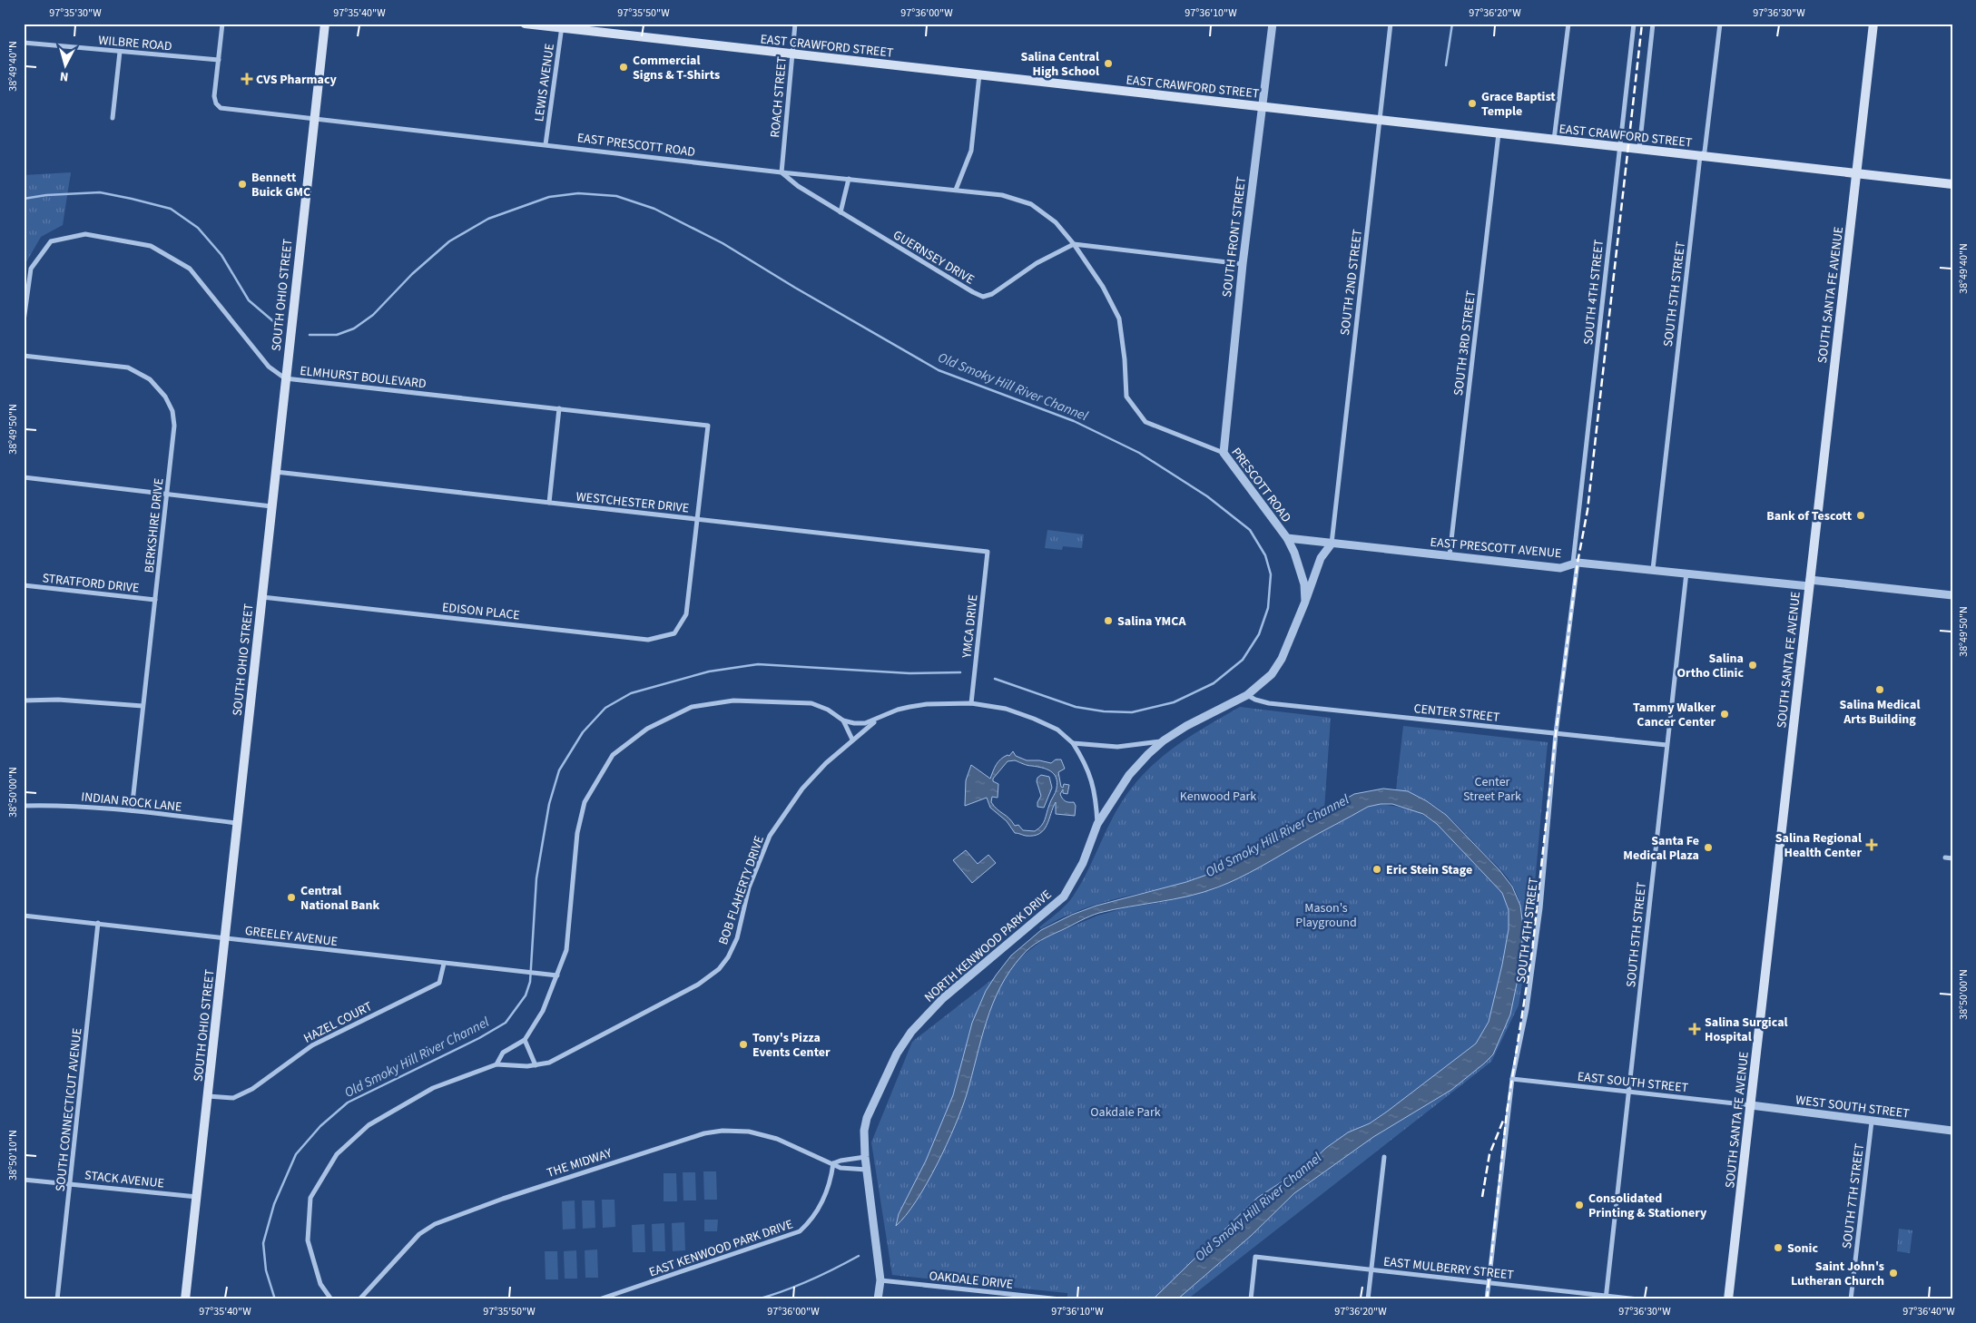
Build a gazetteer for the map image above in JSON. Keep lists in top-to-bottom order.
{
  "streets": {
    "main road": ["EAST CRAWFORD STREET", "SOUTH OHIO STREET", "SOUTH SANTA FE AVENUE"],
    "street": [
      "WILBRE ROAD",
      "LEWIS AVENUE",
      "ROACH STREET",
      "EAST PRESCOTT ROAD",
      "SOUTH FRONT STREET",
      "GUERNSEY DRIVE",
      "SOUTH 2ND STREET",
      "SOUTH 4TH STREET",
      "SOUTH 5TH STREET",
      "SOUTH 3RD STREET",
      "ELMHURST BOULEVARD",
      "PRESCOTT ROAD",
      "WESTCHESTER DRIVE",
      "BERKSHIRE DRIVE",
      "EAST PRESCOTT AVENUE",
      "STRATFORD DRIVE",
      "EDISON PLACE",
      "YMCA DRIVE",
      "CENTER STREET",
      "INDIAN ROCK LANE",
      "BOB FLAHERTY DRIVE",
      "GREELEY AVENUE",
      "NORTH KENWOOD PARK DRIVE",
      "HAZEL COURT",
      "EAST SOUTH STREET",
      "WEST SOUTH STREET",
      "SOUTH CONNECTICUT AVENUE",
      "THE MIDWAY",
      "STACK AVENUE",
      "SOUTH 7TH STREET",
      "EAST KENWOOD PARK DRIVE",
      "EAST MULBERRY STREET",
      "OAKDALE DRIVE"
    ]
  },
  "crossings": [
    ["EAST CRAWFORD STREET", "LEWIS AVENUE"],
    ["EAST CRAWFORD STREET", "ROACH STREET"],
    ["EAST CRAWFORD STREET", "SOUTH FRONT STREET"],
    ["EAST CRAWFORD STREET", "SOUTH 2ND STREET"],
    ["EAST CRAWFORD STREET", "SOUTH 4TH STREET"],
    ["EAST CRAWFORD STREET", "SOUTH 5TH STREET"],
    ["EAST CRAWFORD STREET", "SOUTH SANTA FE AVENUE"],
    ["EAST CRAWFORD STREET", "SOUTH 3RD STREET"],
    ["LEWIS AVENUE", "EAST PRESCOTT ROAD"],
    ["ROACH STREET", "EAST PRESCOTT ROAD"],
    ["ROACH STREET", "GUERNSEY DRIVE"],
    ["EAST PRESCOTT ROAD", "GUERNSEY DRIVE"],
    ["EAST PRESCOTT ROAD", "SOUTH OHIO STREET"],
    ["EAST PRESCOTT ROAD", "PRESCOTT ROAD"],
    ["SOUTH FRONT STREET", "PRESCOTT ROAD"],
    ["GUERNSEY DRIVE", "PRESCOTT ROAD"],
    ["SOUTH 2ND STREET", "EAST PRESCOTT AVENUE"],
    ["SOUTH 2ND STREET", "NORTH KENWOOD PARK DRIVE"],
    ["SOUTH 4TH STREET", "EAST PRESCOTT AVENUE"],
    ["SOUTH 4TH STREET", "CENTER STREET"],
    ["SOUTH 4TH STREET", "EAST SOUTH STREET"],
    ["SOUTH 4TH STREET", "EAST MULBERRY STREET"],
    ["SOUTH 5TH STREET", "EAST PRESCOTT AVENUE"],
    ["SOUTH 5TH STREET", "CENTER STREET"],
    ["SOUTH 5TH STREET", "EAST SOUTH STREET"],
    ["SOUTH 5TH STREET", "EAST MULBERRY STREET"],
    ["SOUTH OHIO STREET", "ELMHURST BOULEVARD"],
    ["SOUTH OHIO STREET", "WESTCHESTER DRIVE"],
    ["SOUTH OHIO STREET", "EDISON PLACE"],
    ["SOUTH OHIO STREET", "INDIAN ROCK LANE"],
    ["SOUTH OHIO STREET", "GREELEY AVENUE"],
    ["SOUTH OHIO STREET", "HAZEL COURT"],
    ["SOUTH OHIO STREET", "STACK AVENUE"],
    ["SOUTH SANTA FE AVENUE", "EAST PRESCOTT AVENUE"],
    ["SOUTH SANTA FE AVENUE", "EAST SOUTH STREET"],
    ["SOUTH SANTA FE AVENUE", "WEST SOUTH STREET"],
    ["SOUTH 3RD STREET", "EAST PRESCOTT AVENUE"],
    ["ELMHURST BOULEVARD", "WESTCHESTER DRIVE"],
    ["ELMHURST BOULEVARD", "EDISON PLACE"],
    ["PRESCOTT ROAD", "EAST PRESCOTT AVENUE"],
    ["PRESCOTT ROAD", "NORTH KENWOOD PARK DRIVE"],
    ["WESTCHESTER DRIVE", "EDISON PLACE"],
    ["WESTCHESTER DRIVE", "YMCA DRIVE"],
    ["BERKSHIRE DRIVE", "STRATFORD DRIVE"],
    ["BERKSHIRE DRIVE", "INDIAN ROCK LANE"],
    ["EAST PRESCOTT AVENUE", "NORTH KENWOOD PARK DRIVE"],
    ["CENTER STREET", "NORTH KENWOOD PARK DRIVE"],
    ["GREELEY AVENUE", "HAZEL COURT"],
    ["GREELEY AVENUE", "SOUTH CONNECTICUT AVENUE"],
    ["NORTH KENWOOD PARK DRIVE", "THE MIDWAY"],
    ["NORTH KENWOOD PARK DRIVE", "OAKDALE DRIVE"],
    ["EAST SOUTH STREET", "WEST SOUTH STREET"],
    ["WEST SOUTH STREET", "SOUTH 7TH STREET"],
    ["SOUTH CONNECTICUT AVENUE", "STACK AVENUE"],
    ["THE MIDWAY", "EAST KENWOOD PARK DRIVE"]
  ],
  "water": ["Old Smoky Hill River Channel"],
  "parks": [
    "Center Street Park",
    "Kenwood Park",
    "Mason's Playground",
    "Oakdale Park"
  ],
  "places": {
    "other": [
      "Salina Central High School",
      "Commercial Signs & T-Shirts",
      "Grace Baptist Temple",
      "Bennett Buick GMC",
      "Bank of Tescott",
      "Salina YMCA",
      "Salina Ortho Clinic",
      "Salina Medical Arts Building",
      "Tammy Walker Cancer Center",
      "Santa Fe Medical Plaza",
      "Eric Stein Stage",
      "Central National Bank",
      "Tony's Pizza Events Center",
      "Consolidated Printing & Stationery",
      "Sonic",
      "Saint John's Lutheran Church"
    ],
    "health": ["CVS Pharmacy", "Salina Regional Health Center", "Salina Surgical Hospital"]
  },
  "north": "bottom",
  "coordinates": [
    "97°35'30\"W",
    "97°35'40\"W",
    "97°35'50\"W",
    "97°36'00\"W",
    "97°36'10\"W",
    "97°36'20\"W",
    "97°36'30\"W",
    "38°49'40\"N",
    "38°49'50\"N",
    "38°50'00\"N",
    "38°50'10\"N",
    "97°36'40\"W"
  ]
}
